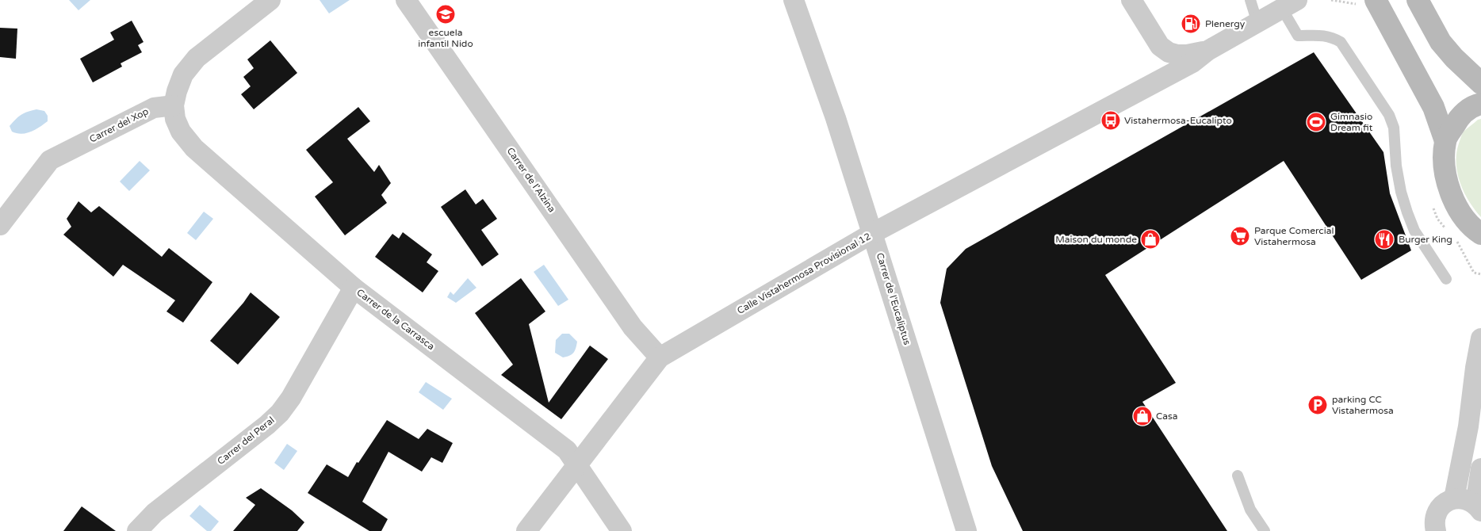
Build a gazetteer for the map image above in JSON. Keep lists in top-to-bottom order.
{
  "streets": {
    "street": [
      "Carrer del Xop",
      "Carrer de l'Alzina",
      "Calle Vistahermosa Provisional 12",
      "Carrer de l'Eucaliptus",
      "Carrer de la Carrasca",
      "Carrer del Peral"
    ]
  },
  "crossings": [
    ["Carrer del Xop", "Carrer de la Carrasca"],
    ["Carrer de l'Alzina", "Calle Vistahermosa Provisional 12"],
    ["Calle Vistahermosa Provisional 12", "Carrer de l'Eucaliptus"],
    ["Calle Vistahermosa Provisional 12", "Carrer de la Carrasca"],
    ["Carrer de la Carrasca", "Carrer del Peral"]
  ],
  "places": {
    "school or university": ["escuela infantil Nido"],
    "fuel station": ["Plenergy"],
    "bus stop": ["Vistahermosa-Eucalipto"],
    "sports": ["Gimnasio Dream fit"],
    "supermarket": ["Parque Comercial Vistahermosa"],
    "shop": ["Maison du monde", "Casa"],
    "restaurant": ["Burger King"],
    "parking": ["parking CC Vistahermosa"]
  }
}
